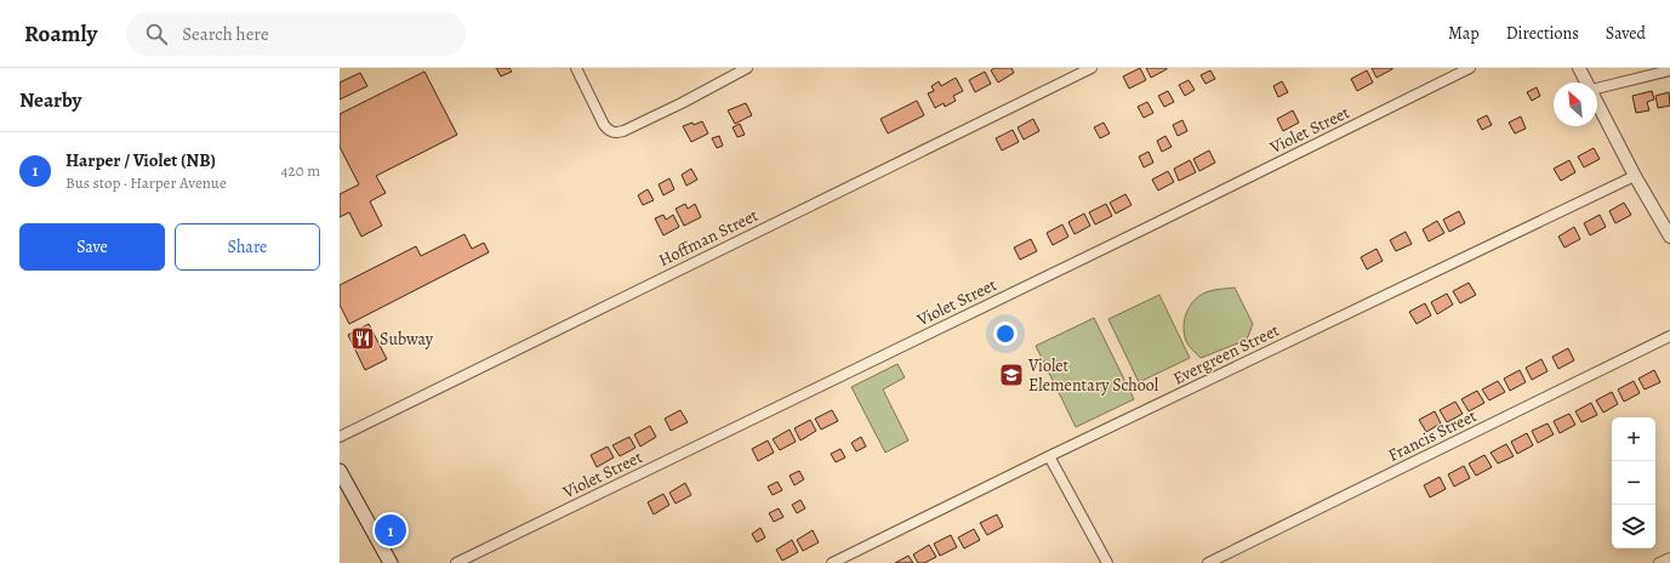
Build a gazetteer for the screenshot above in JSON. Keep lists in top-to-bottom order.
{
  "streets": {
    "street": [
      "Violet Street",
      "Hoffman Street",
      "Evergreen Street",
      "Francis Street"
    ]
  },
  "places": {
    "restaurant": ["Subway"],
    "school or university": ["Violet Elementary School"]
  },
  "north": "top left",
  "page": {
    "header": "Roamly",
    "search": "Search here",
    "nav": ["Map", "Directions", "Saved"],
    "heading": "Nearby",
    "list": [
      {
        "mark": "1",
        "name": "Harper / Violet (NB)",
        "note": "Bus stop · Harper Avenue",
        "value": "420 m"
      }
    ],
    "buttons": ["Save", "Share"],
    "map_buttons": ["+", "−"],
    "pins": "1"
  }
}
